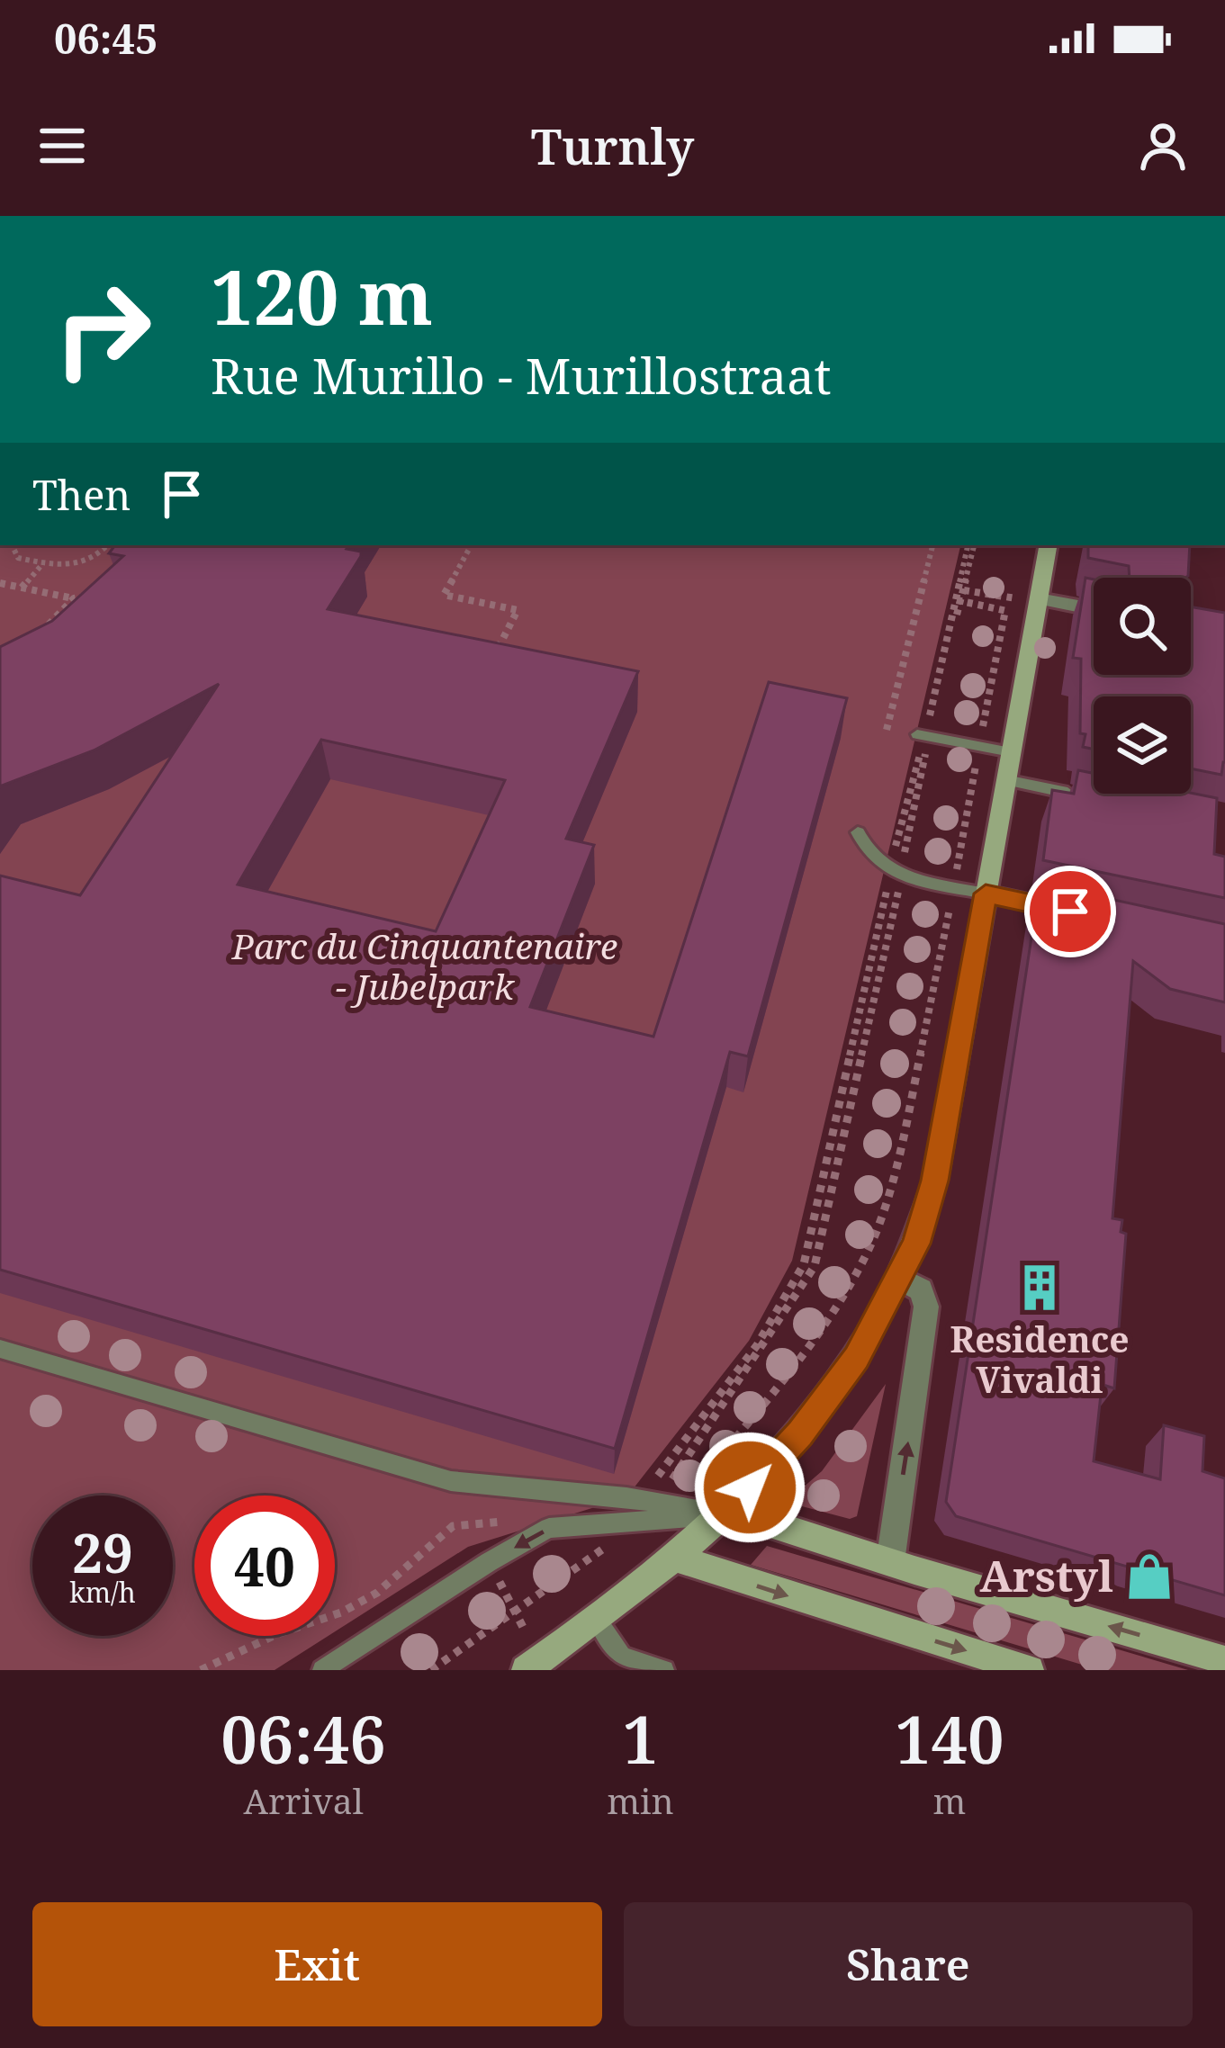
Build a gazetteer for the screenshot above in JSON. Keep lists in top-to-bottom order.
{
  "parks": ["Parc du Cinquantenaire - Jubelpark"],
  "places": {
    "building": ["Residence Vivaldi"],
    "shop": ["Arstyl"]
  },
  "page": {
    "status": "06:45",
    "header": "Turnly",
    "turn": ["120 m", "Rue Murillo - Murillostraat"],
    "then": "Then",
    "speed": "29 km/h",
    "limit": "40",
    "eta": [
      "06:46",
      "Arrival",
      "1",
      "min",
      "140",
      "m"
    ],
    "buttons": ["Exit", "Share"]
  }
}
